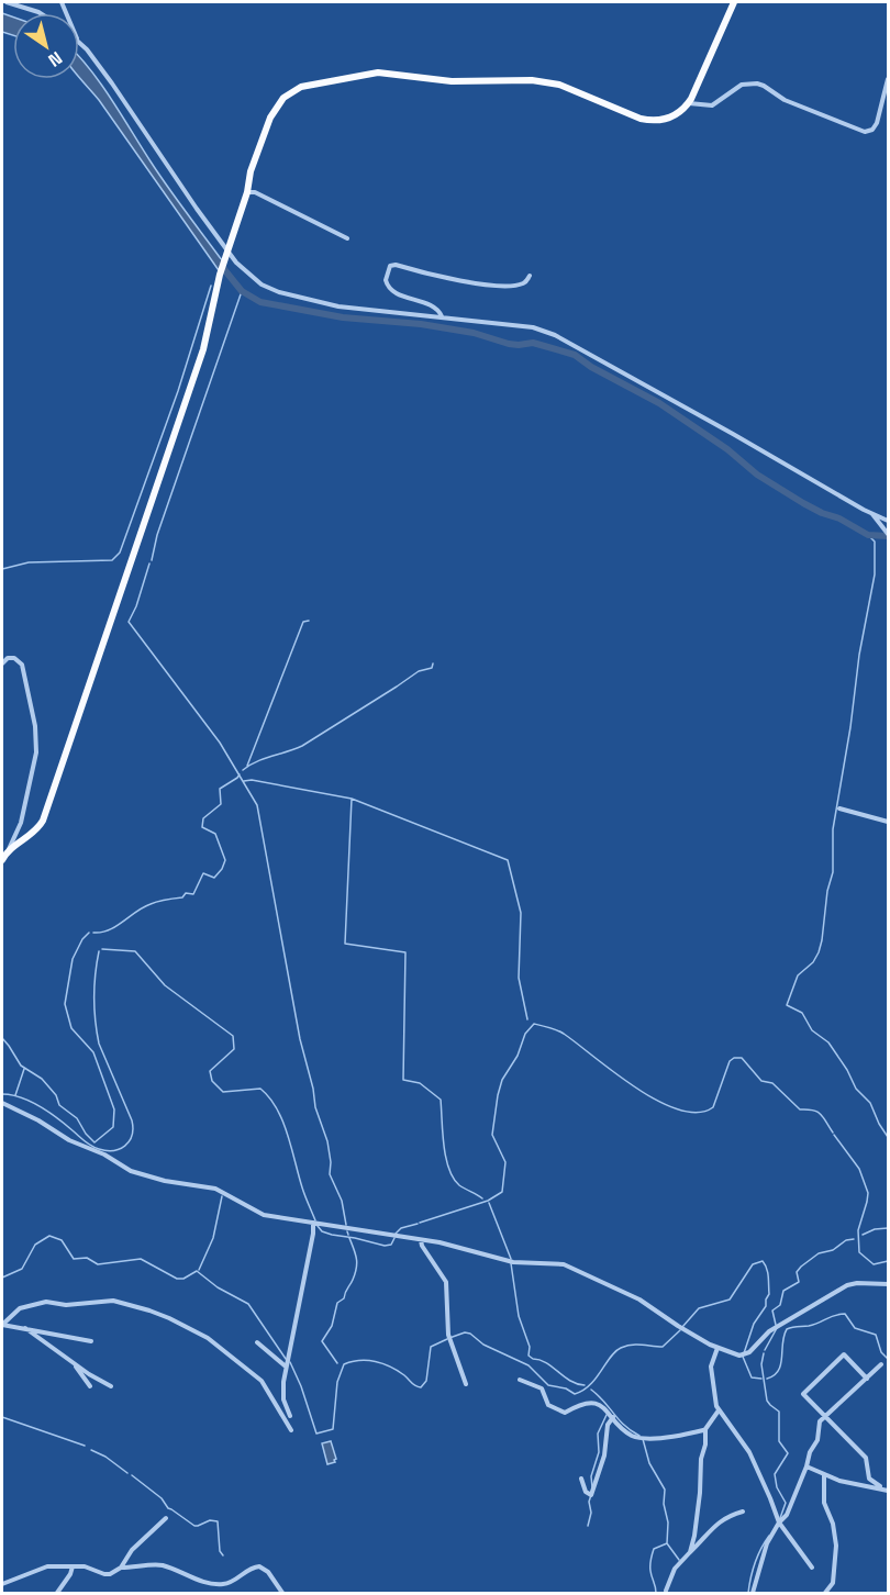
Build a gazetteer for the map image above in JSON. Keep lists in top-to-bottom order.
{
  "north": "bottom right"
}
